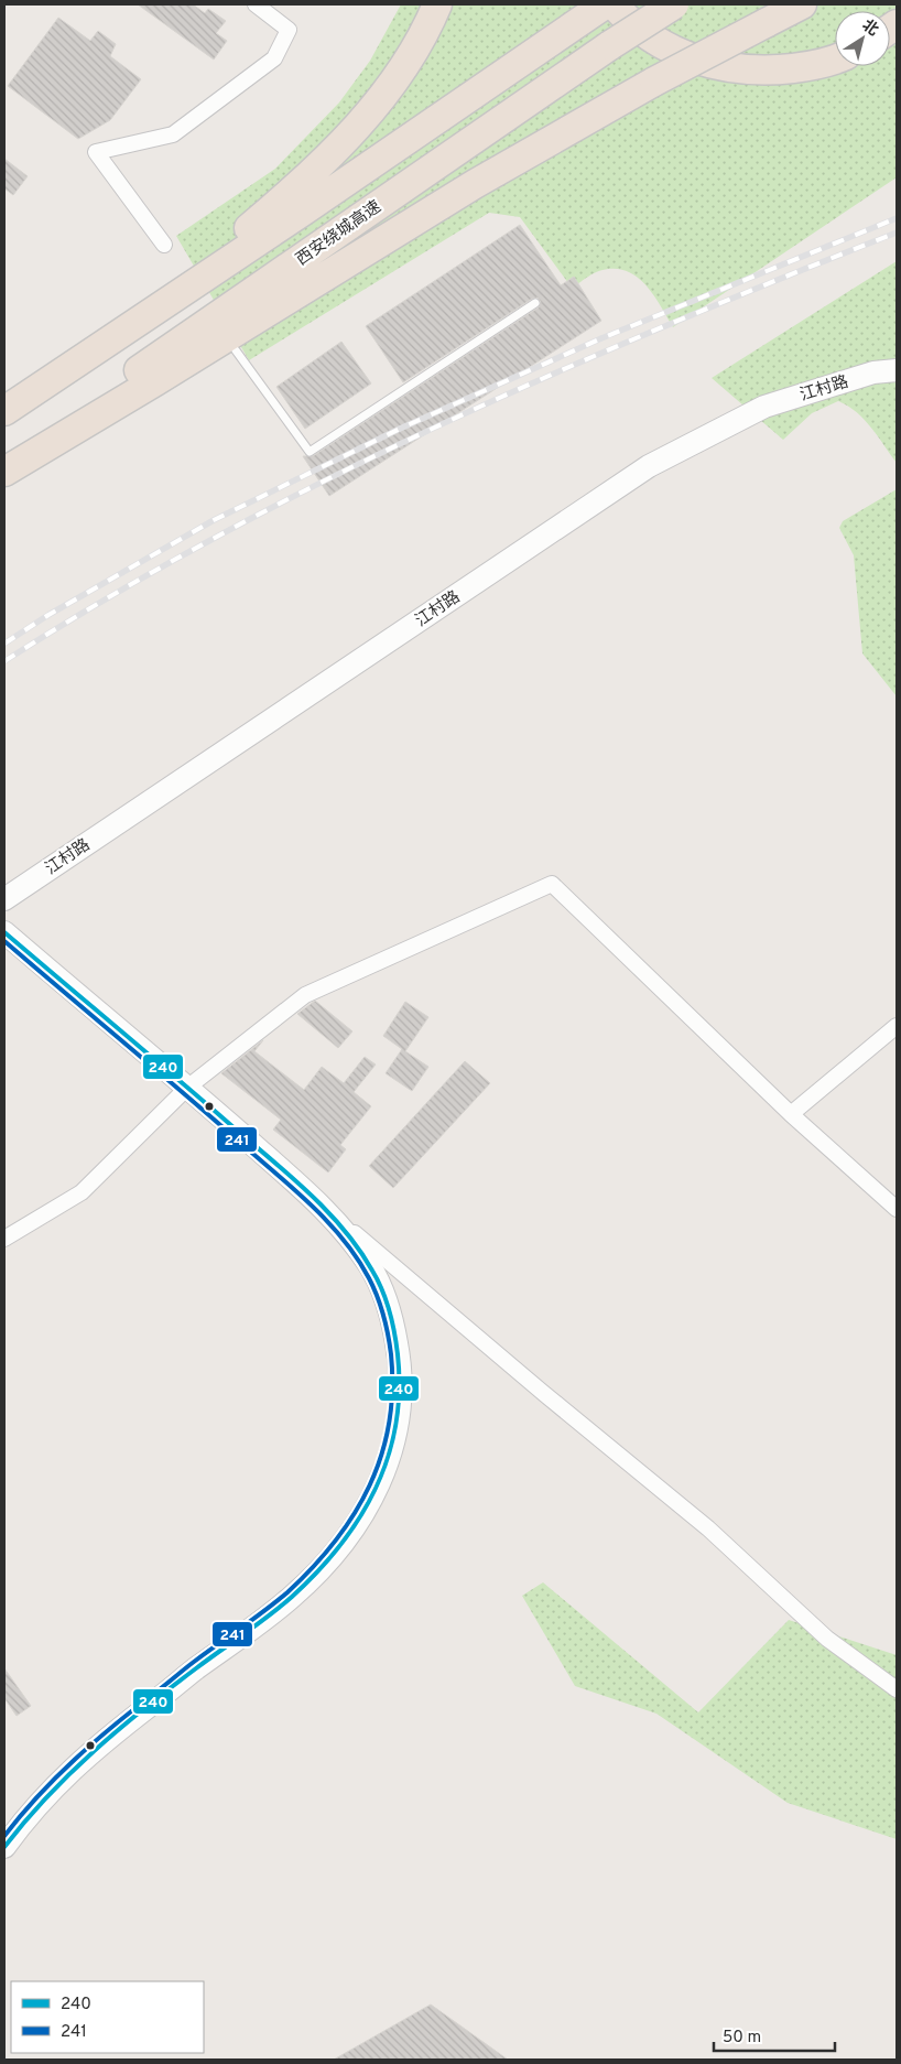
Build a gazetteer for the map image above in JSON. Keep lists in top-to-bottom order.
{
  "streets": {
    "highway": ["西安绕城高速"],
    "main road": ["江村路"]
  },
  "lines": ["transit line 240", "transit line 241"],
  "legend": ["240", "241"],
  "scale_bar": "50 m",
  "north": "top right"
}
